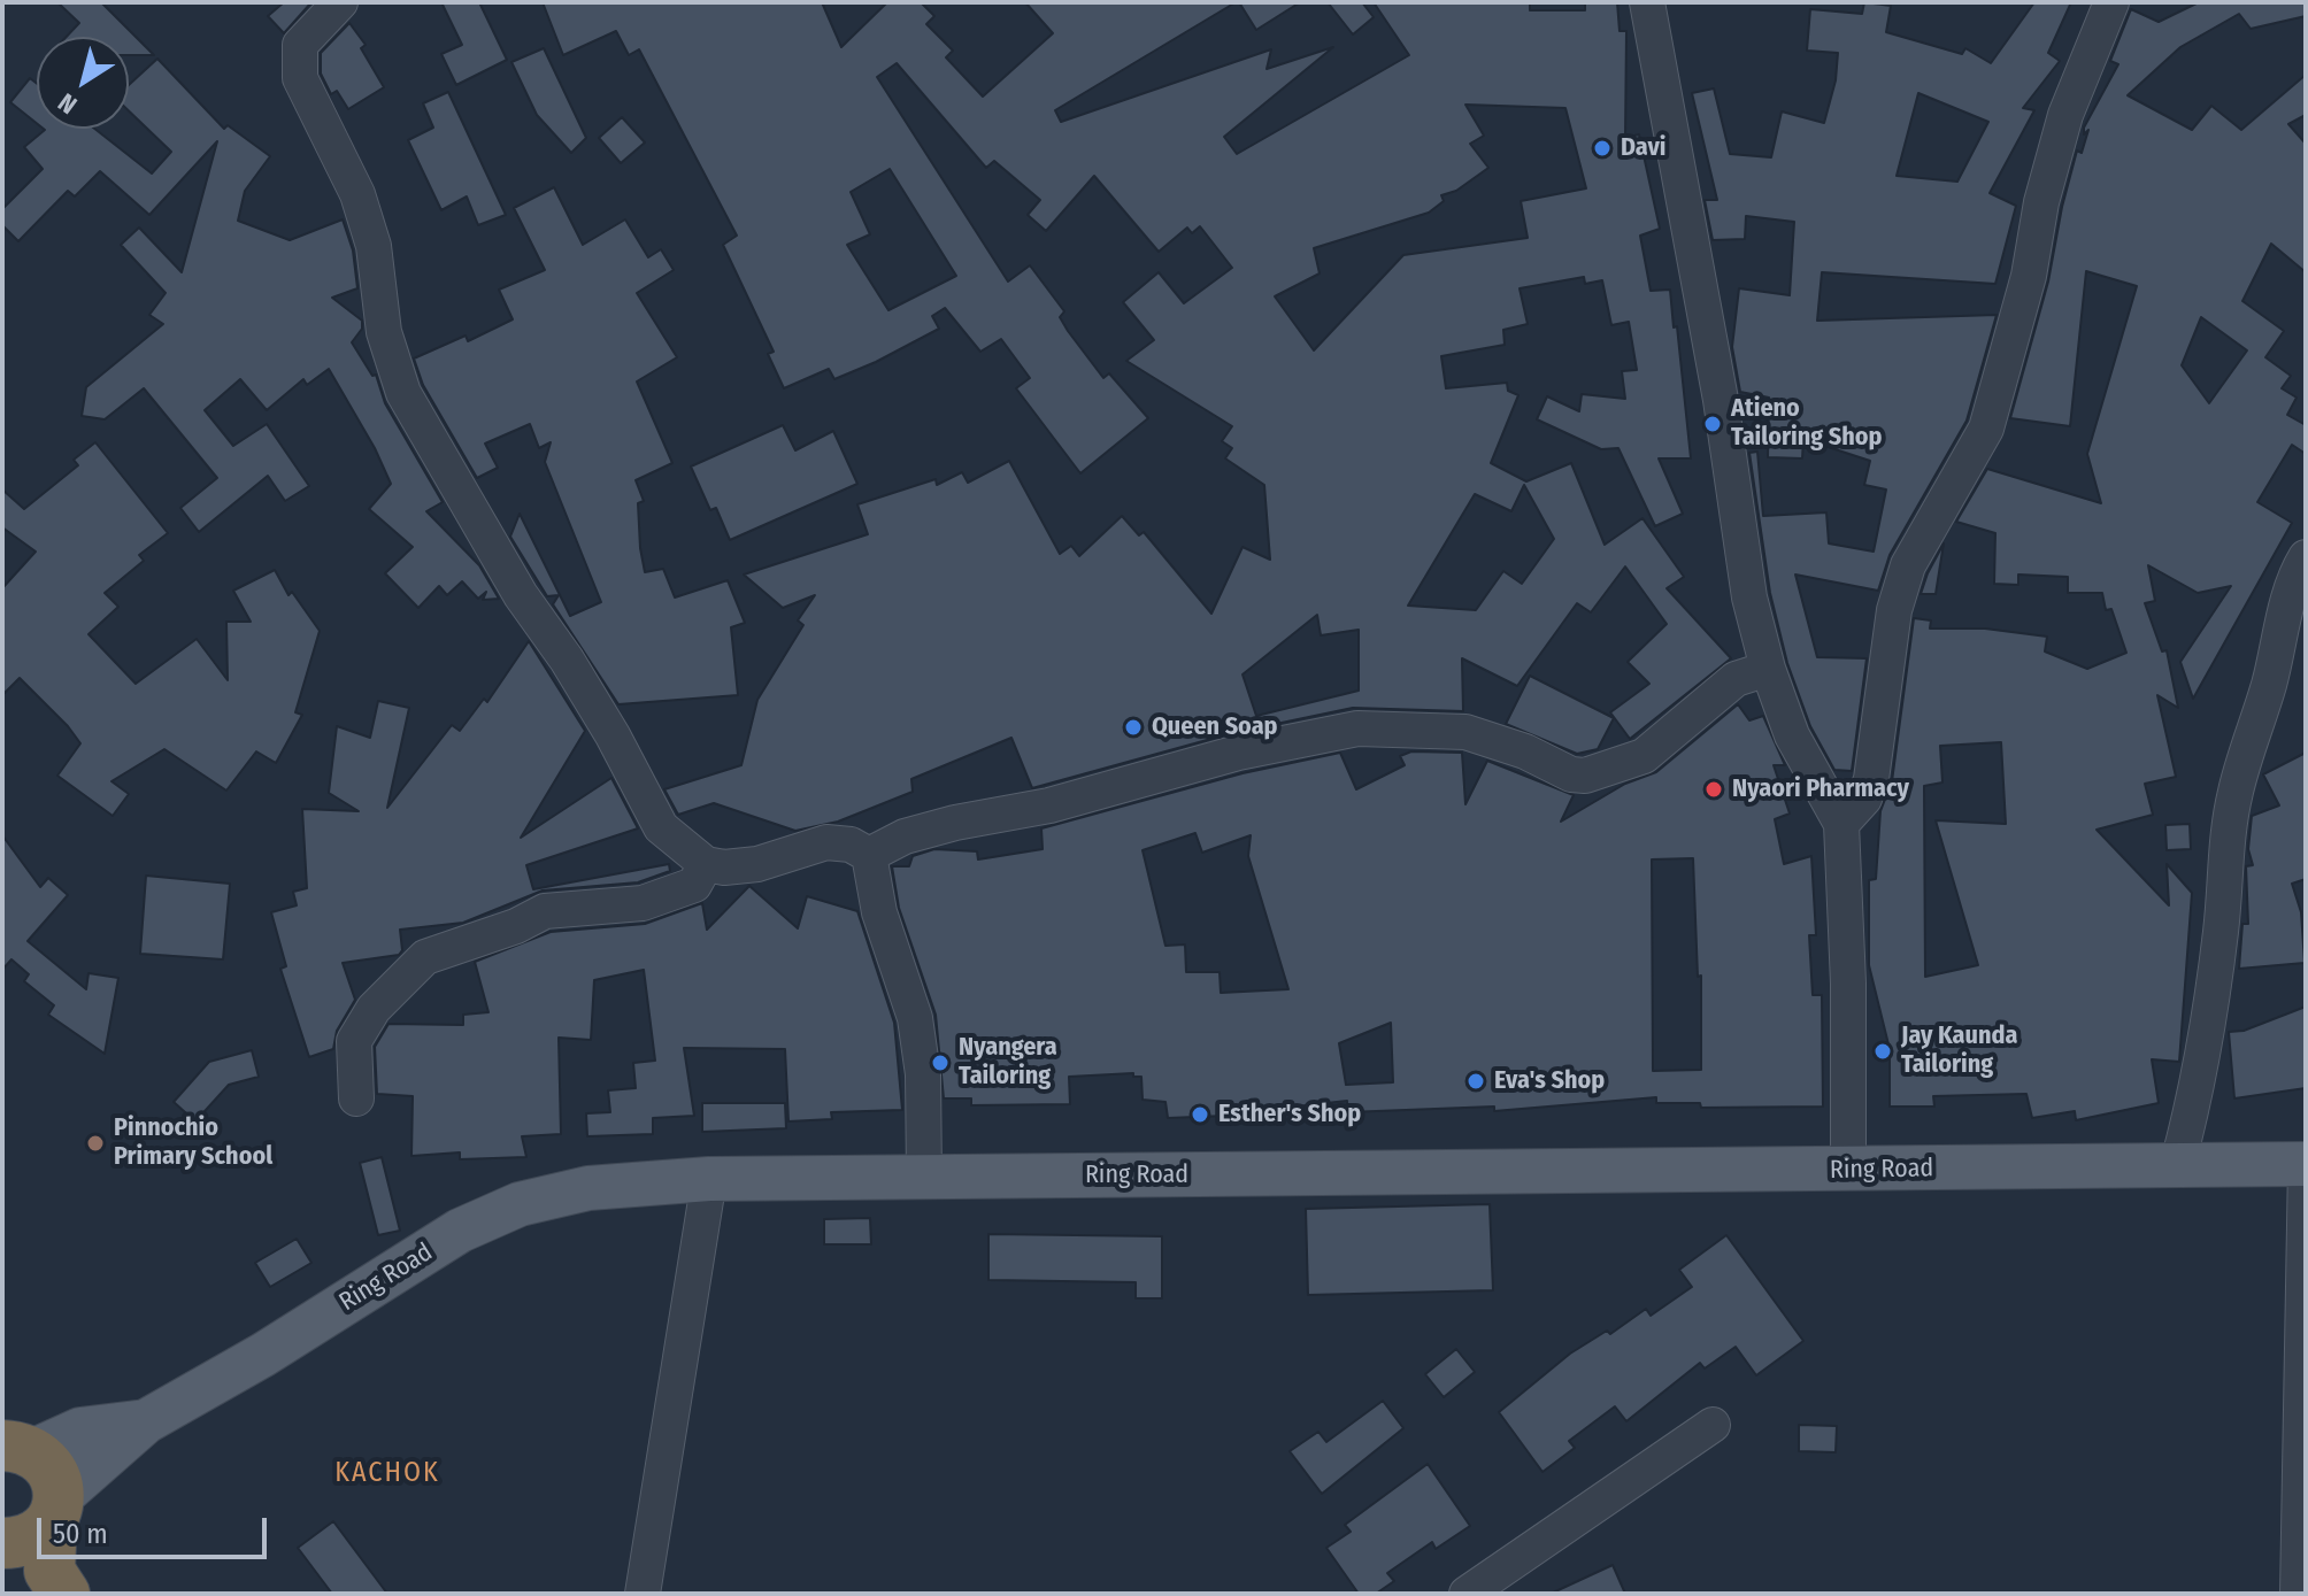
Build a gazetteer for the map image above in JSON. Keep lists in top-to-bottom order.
{
  "streets": {
    "main road": ["Ring Road"]
  },
  "districts": ["KACHOK"],
  "places": [
    "Davi",
    "Atieno Tailoring Shop",
    "Queen Soap",
    "Nyaori Pharmacy",
    "Jay Kaunda Tailoring",
    "Nyangera Tailoring",
    "Eva's Shop",
    "Esther's Shop",
    "Pinnochio Primary School"
  ],
  "scale_bar": "50 m",
  "north": "bottom left"
}
